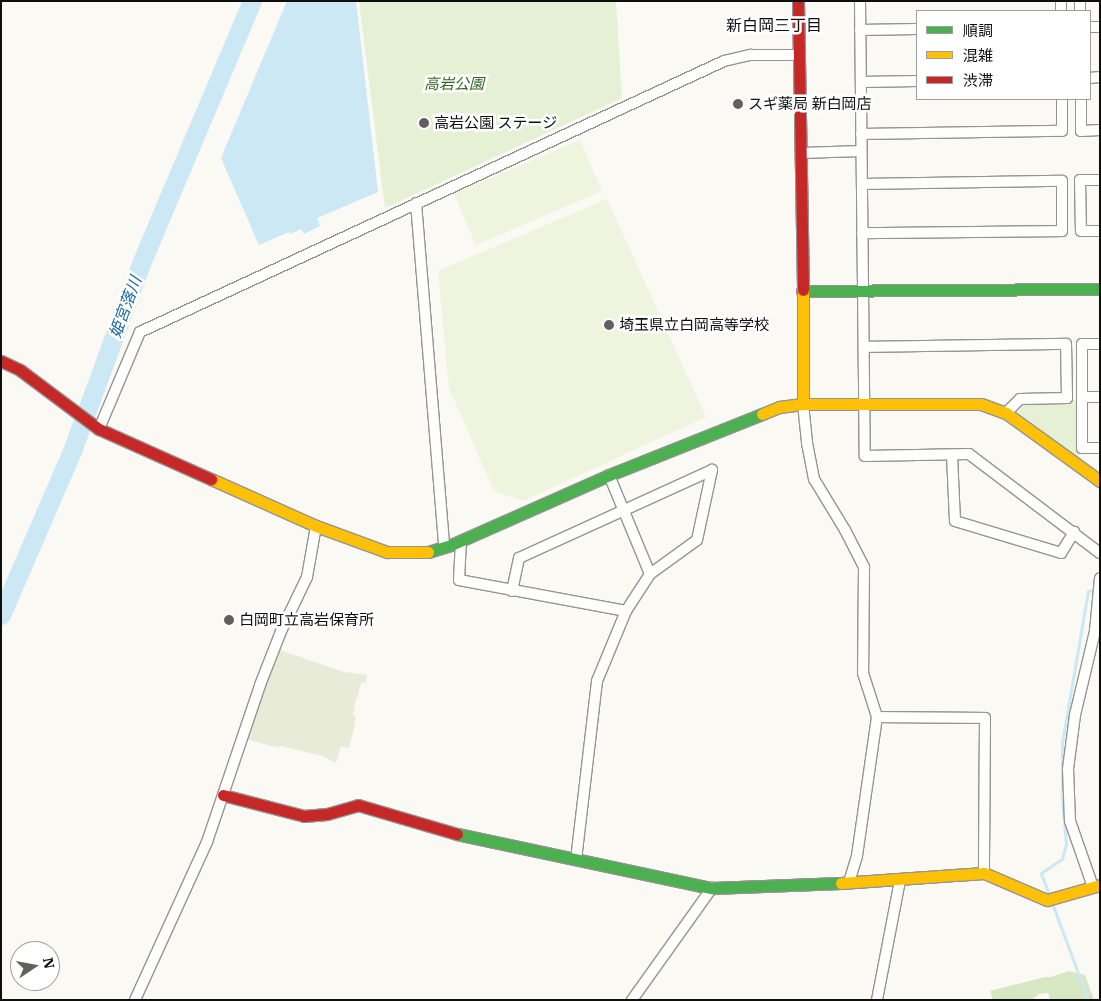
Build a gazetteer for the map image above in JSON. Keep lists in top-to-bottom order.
{
  "districts": ["新白岡三丁目"],
  "water": ["姫宮落川"],
  "parks": ["高岩公園"],
  "places": [
    "スギ薬局 新白岡店",
    "高岩公園 ステージ",
    "埼玉県立白岡高等学校",
    "白岡町立高岩保育所"
  ],
  "legend": ["順調", "混雑", "渋滞"],
  "north": "right"
}
